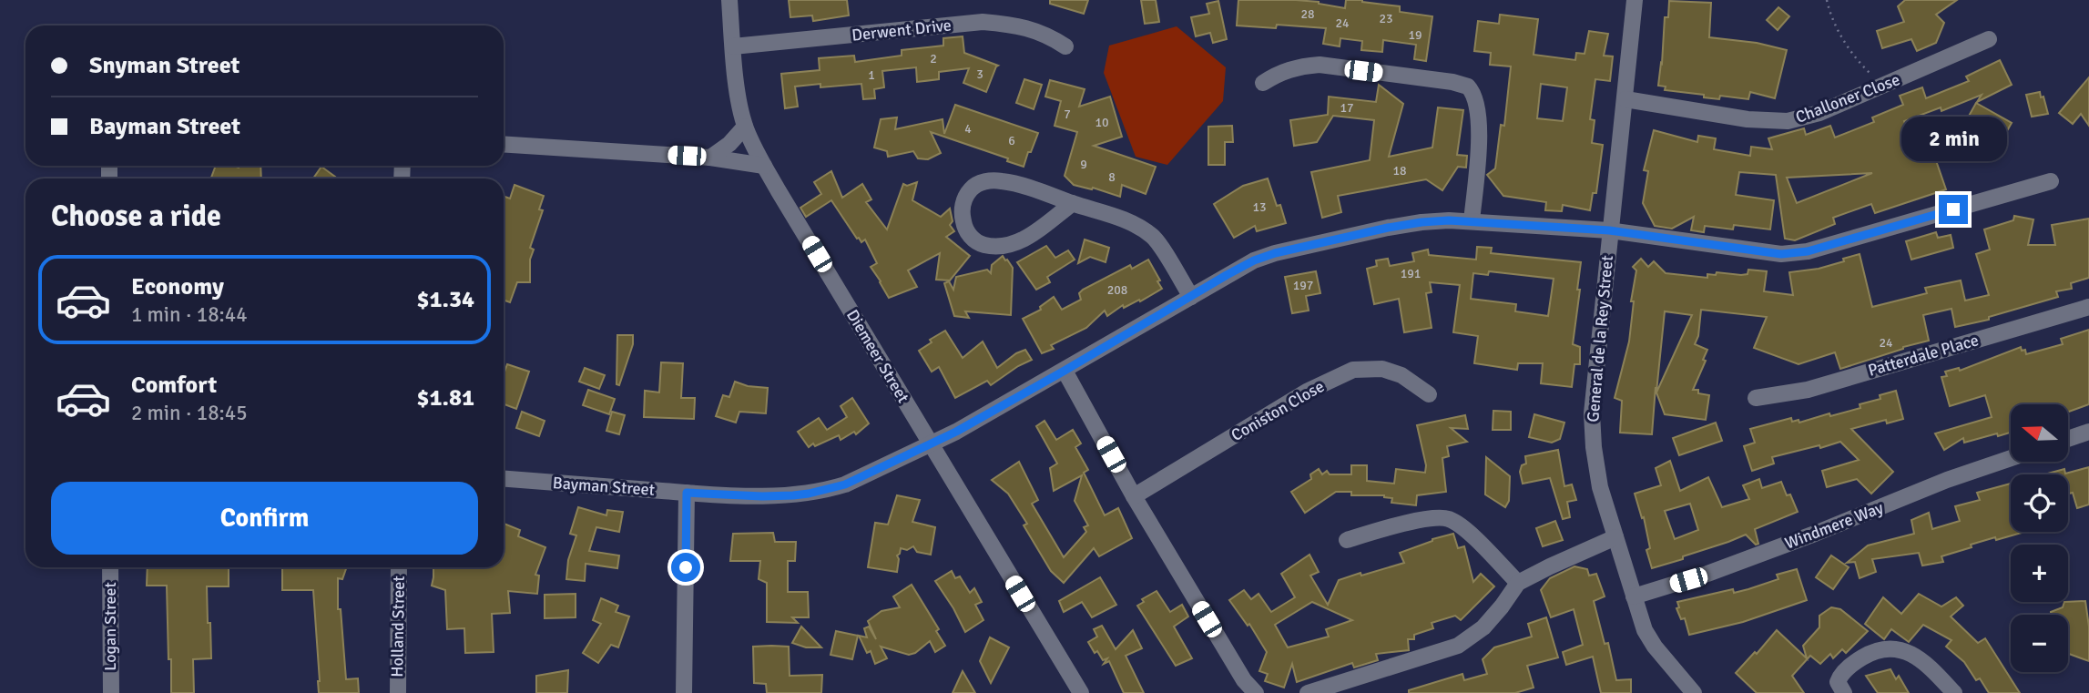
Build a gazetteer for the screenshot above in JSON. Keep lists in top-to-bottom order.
{
  "streets": {
    "street": [
      "Derwent Drive",
      "Challoner Close",
      "General de la Rey Street",
      "Patterdale Place",
      "Diemeer Street",
      "Coniston Close",
      "Bayman Street",
      "Windmere Way",
      "Logan Street",
      "Holland Street"
    ]
  },
  "crossings": [
    ["Derwent Drive", "Diemeer Street"],
    ["Challoner Close", "General de la Rey Street"],
    ["General de la Rey Street", "Bayman Street"],
    ["General de la Rey Street", "Windmere Way"],
    ["Diemeer Street", "Bayman Street"]
  ],
  "house_numbers": [
    "28",
    "23",
    "24",
    "19",
    "2",
    "3",
    "1",
    "17",
    "7",
    "10",
    "4",
    "6",
    "9",
    "18",
    "8",
    "13",
    "191",
    "197",
    "208",
    "24"
  ],
  "north": "left",
  "page": {
    "banner": ["Snyman Street", "Bayman Street"],
    "bubble": "2 min",
    "heading": "Choose a ride",
    "list": [
      {
        "name": "Economy",
        "note": "1 min · 18:44",
        "value": "$1.34"
      },
      {
        "name": "Comfort",
        "note": "2 min · 18:45",
        "value": "$1.81"
      }
    ],
    "map_buttons": ["+", "−"],
    "buttons": "Confirm"
  }
}
